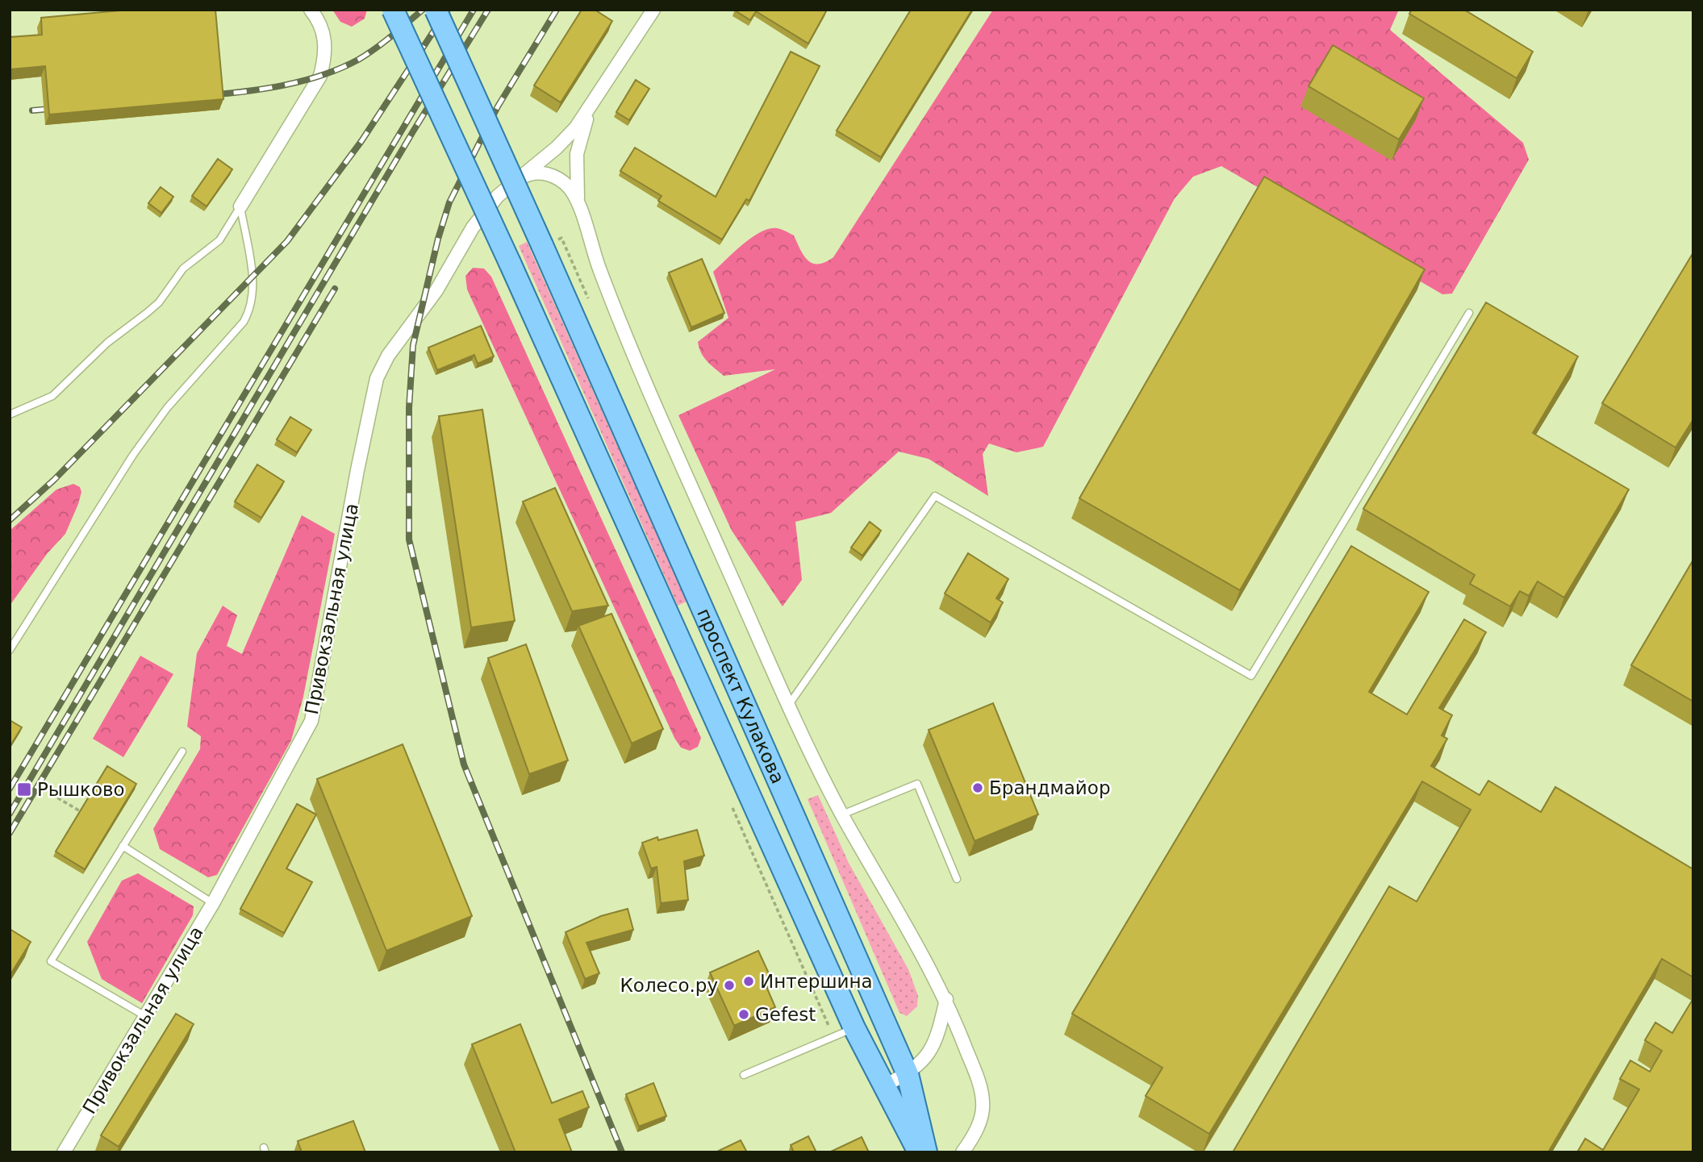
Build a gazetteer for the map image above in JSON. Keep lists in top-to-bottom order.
{
  "streets": {
    "main road": ["проспект Кулакова"],
    "street": ["Привокзальная улица"]
  },
  "places": {
    "other": [
      "Брандмайор",
      "Интершина",
      "Колесо.ру",
      "Gefest"
    ],
    "transit": ["Рышково"]
  }
}
